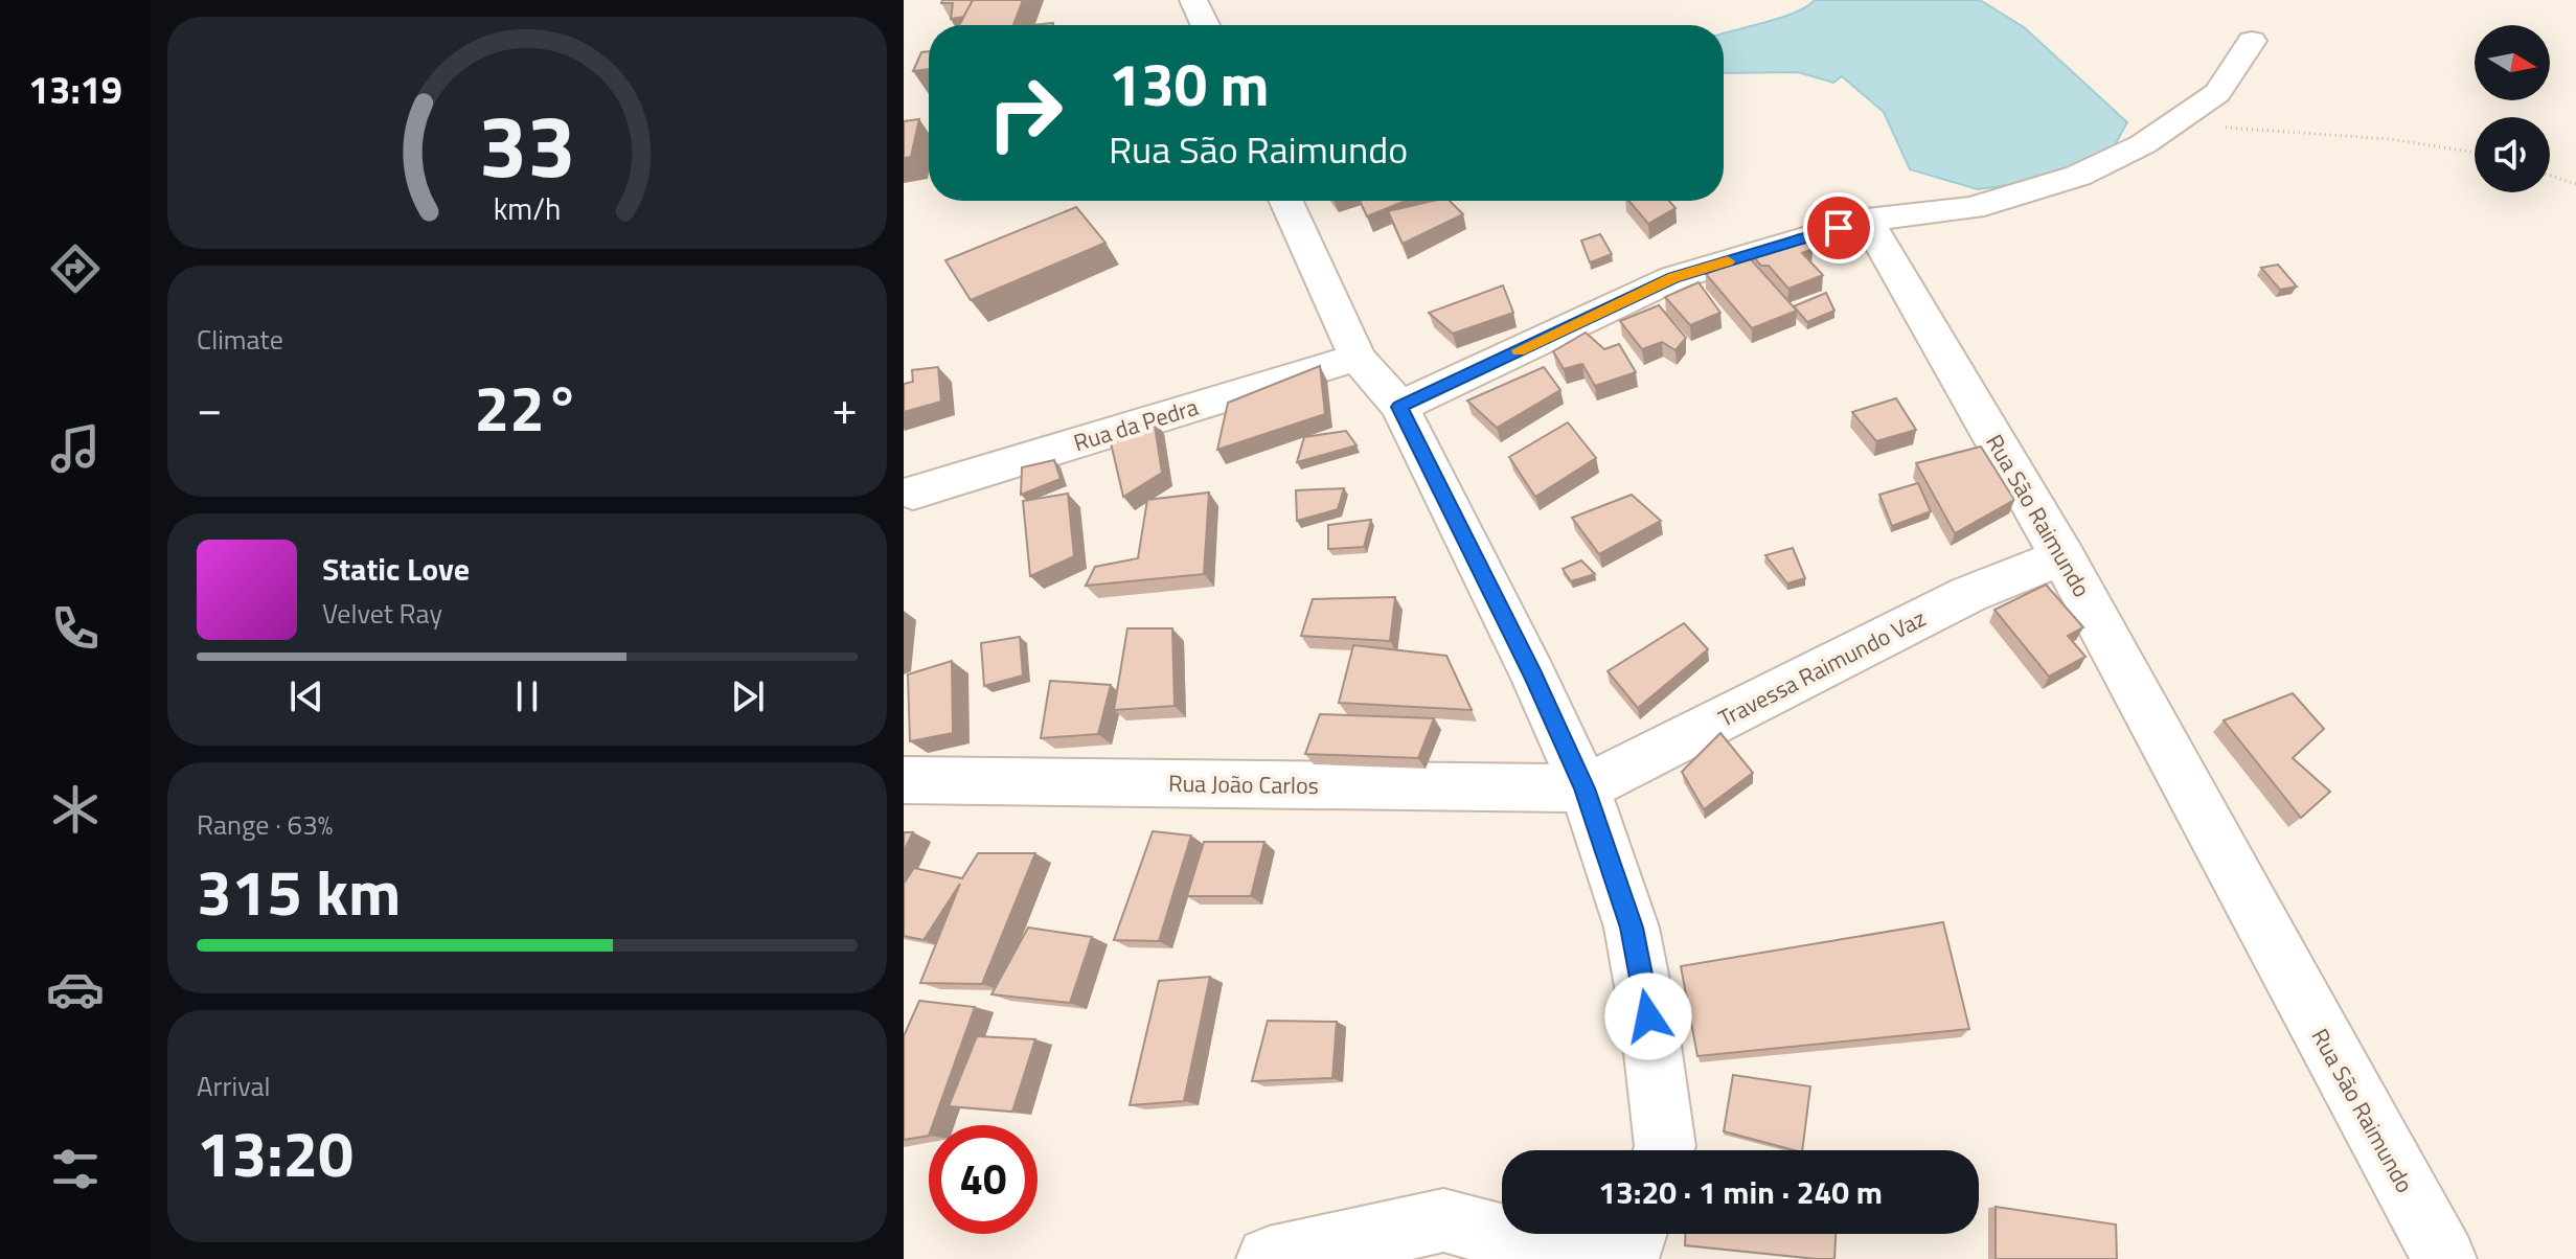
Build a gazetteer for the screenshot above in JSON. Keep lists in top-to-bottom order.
{
  "streets": {
    "street": [
      "Rua da Pedra",
      "Rua São Raimundo",
      "Travessa Raimundo Vaz",
      "Rua João Carlos"
    ]
  },
  "crossings": [
    ["Rua São Raimundo", "Travessa Raimundo Vaz"],
    ["Travessa Raimundo Vaz", "Rua João Carlos"]
  ],
  "north": "right",
  "page": {
    "tabs": "13:19",
    "turn": ["130 m", "Rua São Raimundo"],
    "tile": [
      "Climate",
      ["Range · 63%", "315 km"],
      ["Arrival", "13:20"]
    ],
    "heat": ["−", "22°", "+"],
    "song": ["Static Love", "Velvet Ray"],
    "limit": "40",
    "trip": "13:20 · 1 min · 240 m",
    "gauge": ["33", "km/h"]
  }
}
